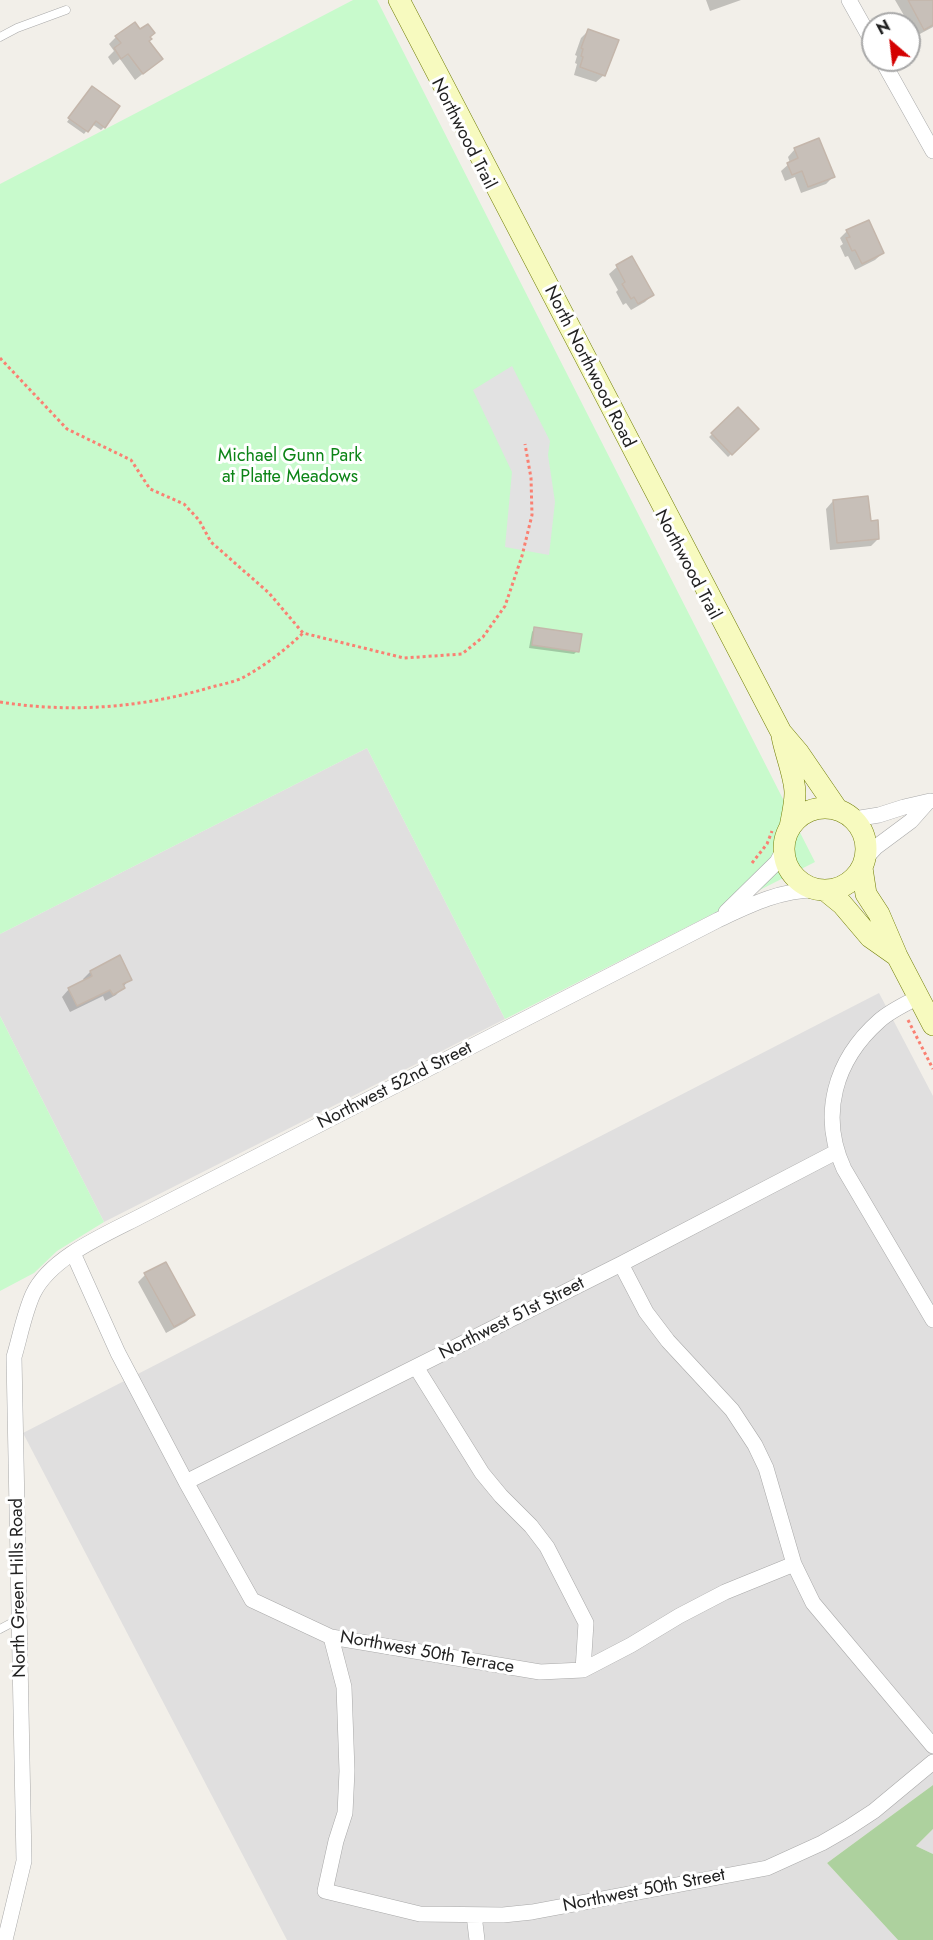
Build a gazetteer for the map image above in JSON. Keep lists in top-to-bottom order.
{
  "streets": {
    "street": [
      "North Northwood Road",
      "Northwest 52nd Street",
      "Northwest 51st Street",
      "North Green Hills Road",
      "Northwest 50th Terrace",
      "Northwest 50th Street"
    ]
  },
  "crossings": [
    ["North Northwood Road", "Northwest 52nd Street"],
    ["Northwest 52nd Street", "North Green Hills Road"],
    ["Northwest 52nd Street", "Northwest 50th Terrace"],
    ["Northwest 51st Street", "Northwest 50th Terrace"],
    ["North Green Hills Road", "Northwest 50th Terrace"],
    ["Northwest 50th Terrace", "Northwest 50th Street"]
  ],
  "parks": ["Michael Gunn Park at Platte Meadows"],
  "north": "top left"
}
